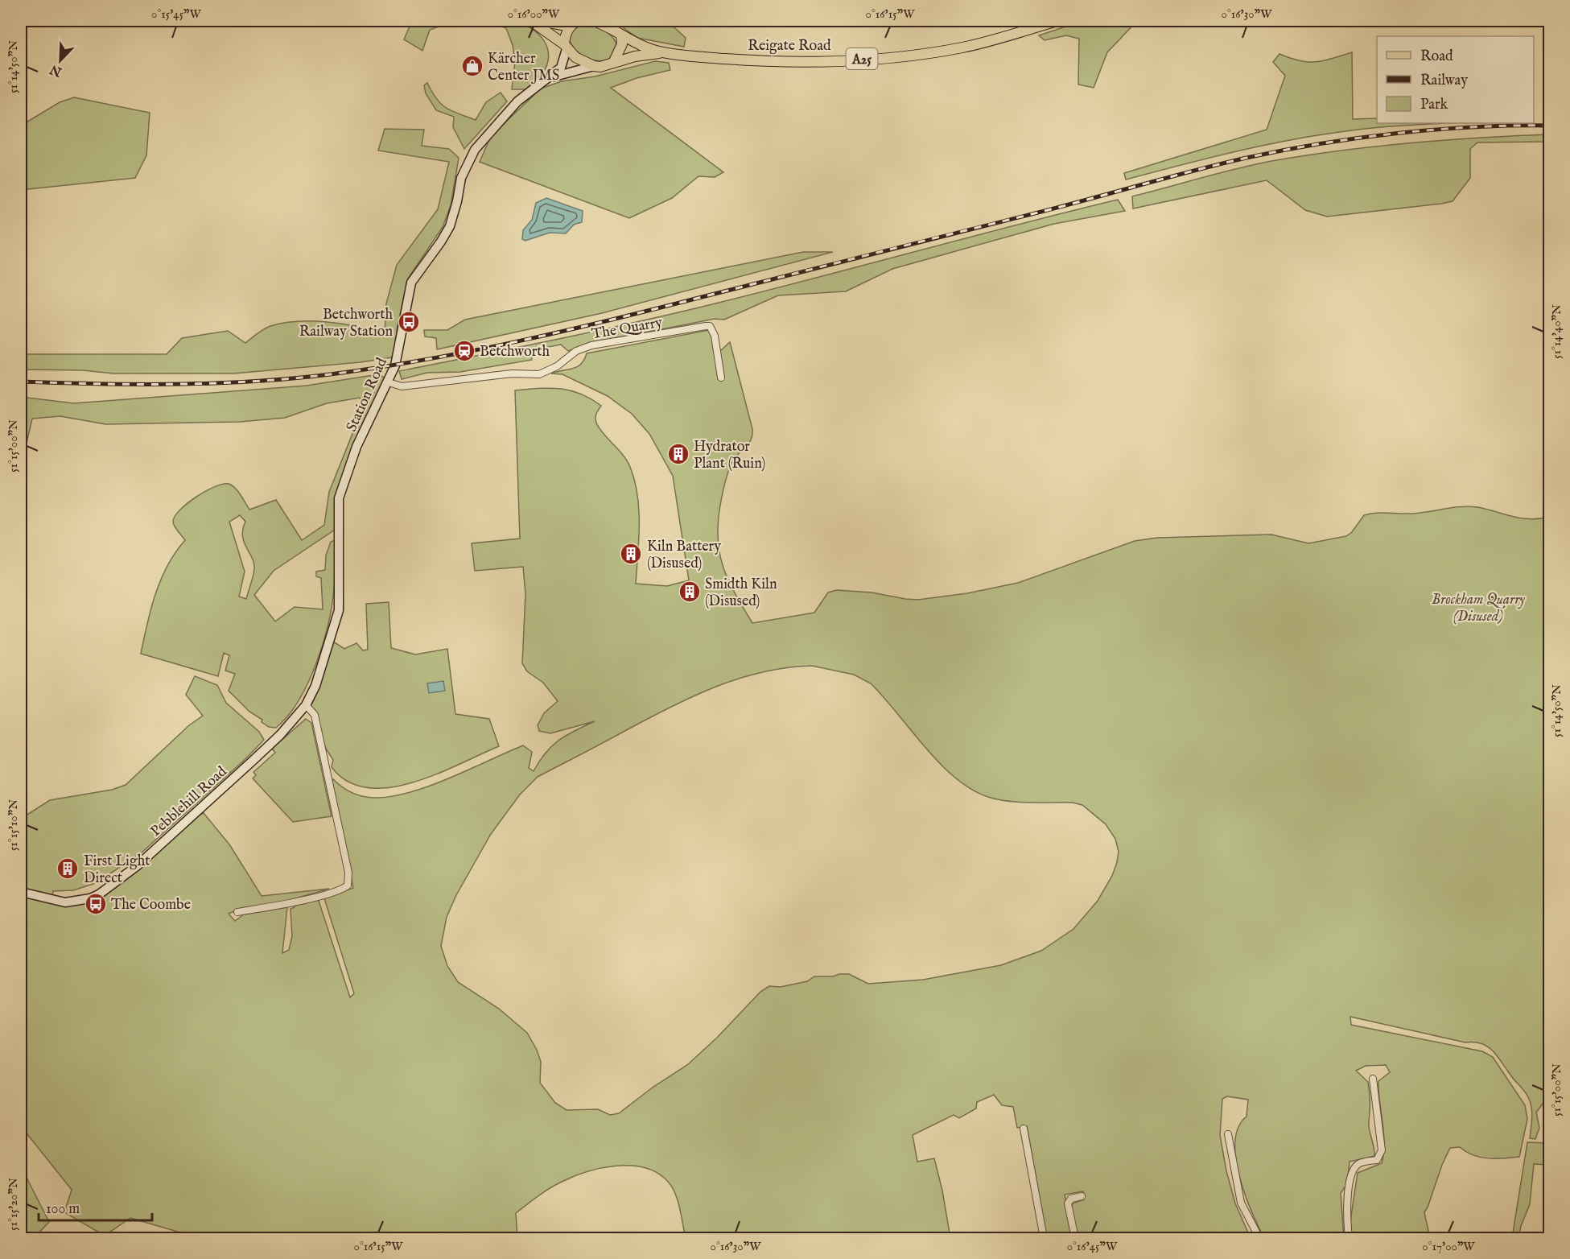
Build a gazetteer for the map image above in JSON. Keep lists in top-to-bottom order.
{
  "streets": {
    "main road": [
      "Reigate Road",
      "A25",
      "Station Road",
      "Pebblehill Road"
    ],
    "street": ["The Quarry"]
  },
  "crossings": [
    ["Reigate Road", "Station Road"],
    ["The Quarry", "Station Road"],
    ["Station Road", "Pebblehill Road"]
  ],
  "parks": ["Brockham Quarry (Disused)"],
  "places": {
    "shop": ["Kärcher Center JMS"],
    "bus stop": ["Betchworth Railway Station", "The Coombe"],
    "station": ["Betchworth"],
    "building": [
      "Hydrator Plant (Ruin)",
      "Kiln Battery (Disused)",
      "Smidth Kiln (Disused)",
      "First Light Direct"
    ]
  },
  "legend": ["Road", "Railway", "Park"],
  "scale_bar": "100 m",
  "north": "bottom left",
  "coordinates": [
    "0°15'45\"W",
    "0°16'00\"W",
    "0°16'15\"W",
    "0°16'30\"W",
    "51°14'50\"N",
    "51°14'40\"N",
    "51°15'00\"N",
    "51°15'10\"N",
    "51°15'20\"N",
    "0°16'45\"W",
    "0°17'00\"W"
  ]
}
